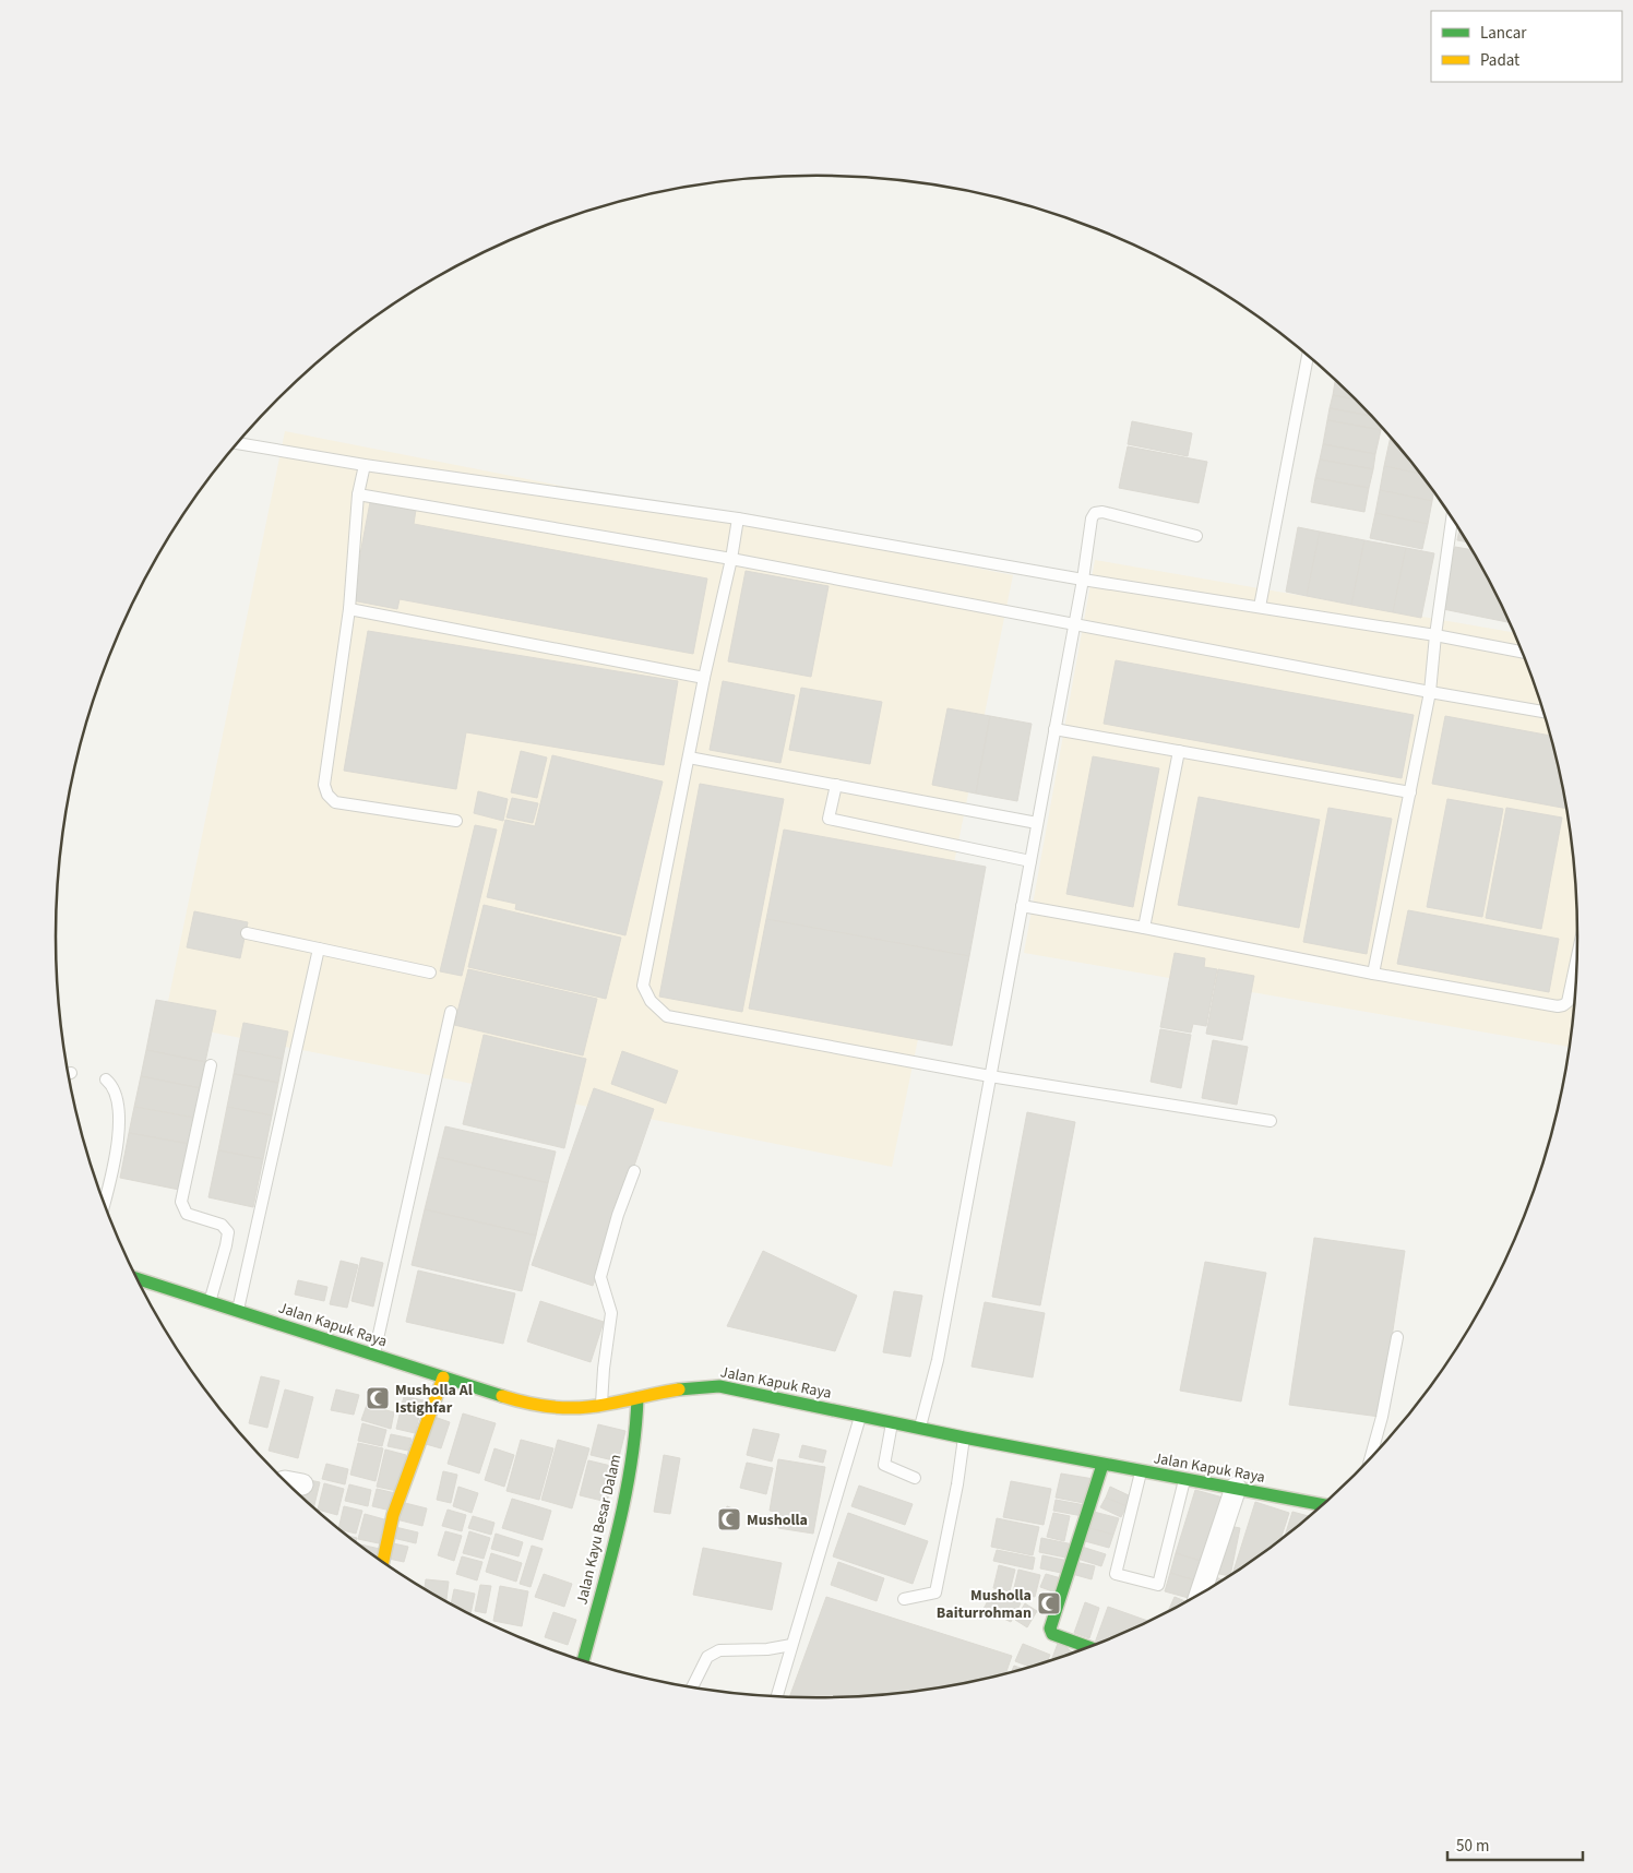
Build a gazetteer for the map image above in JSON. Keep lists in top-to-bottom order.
{
  "streets": {
    "main road": ["Jalan Kapuk Raya", "Jalan Kayu Besar Dalam"]
  },
  "crossings": [
    ["Jalan Kapuk Raya", "Jalan Kayu Besar Dalam"]
  ],
  "places": {
    "mosque": ["Musholla Al Istighfar", "Musholla", "Musholla Baiturrohman"]
  },
  "legend": ["Lancar", "Padat"],
  "scale_bar": "50 m"
}
